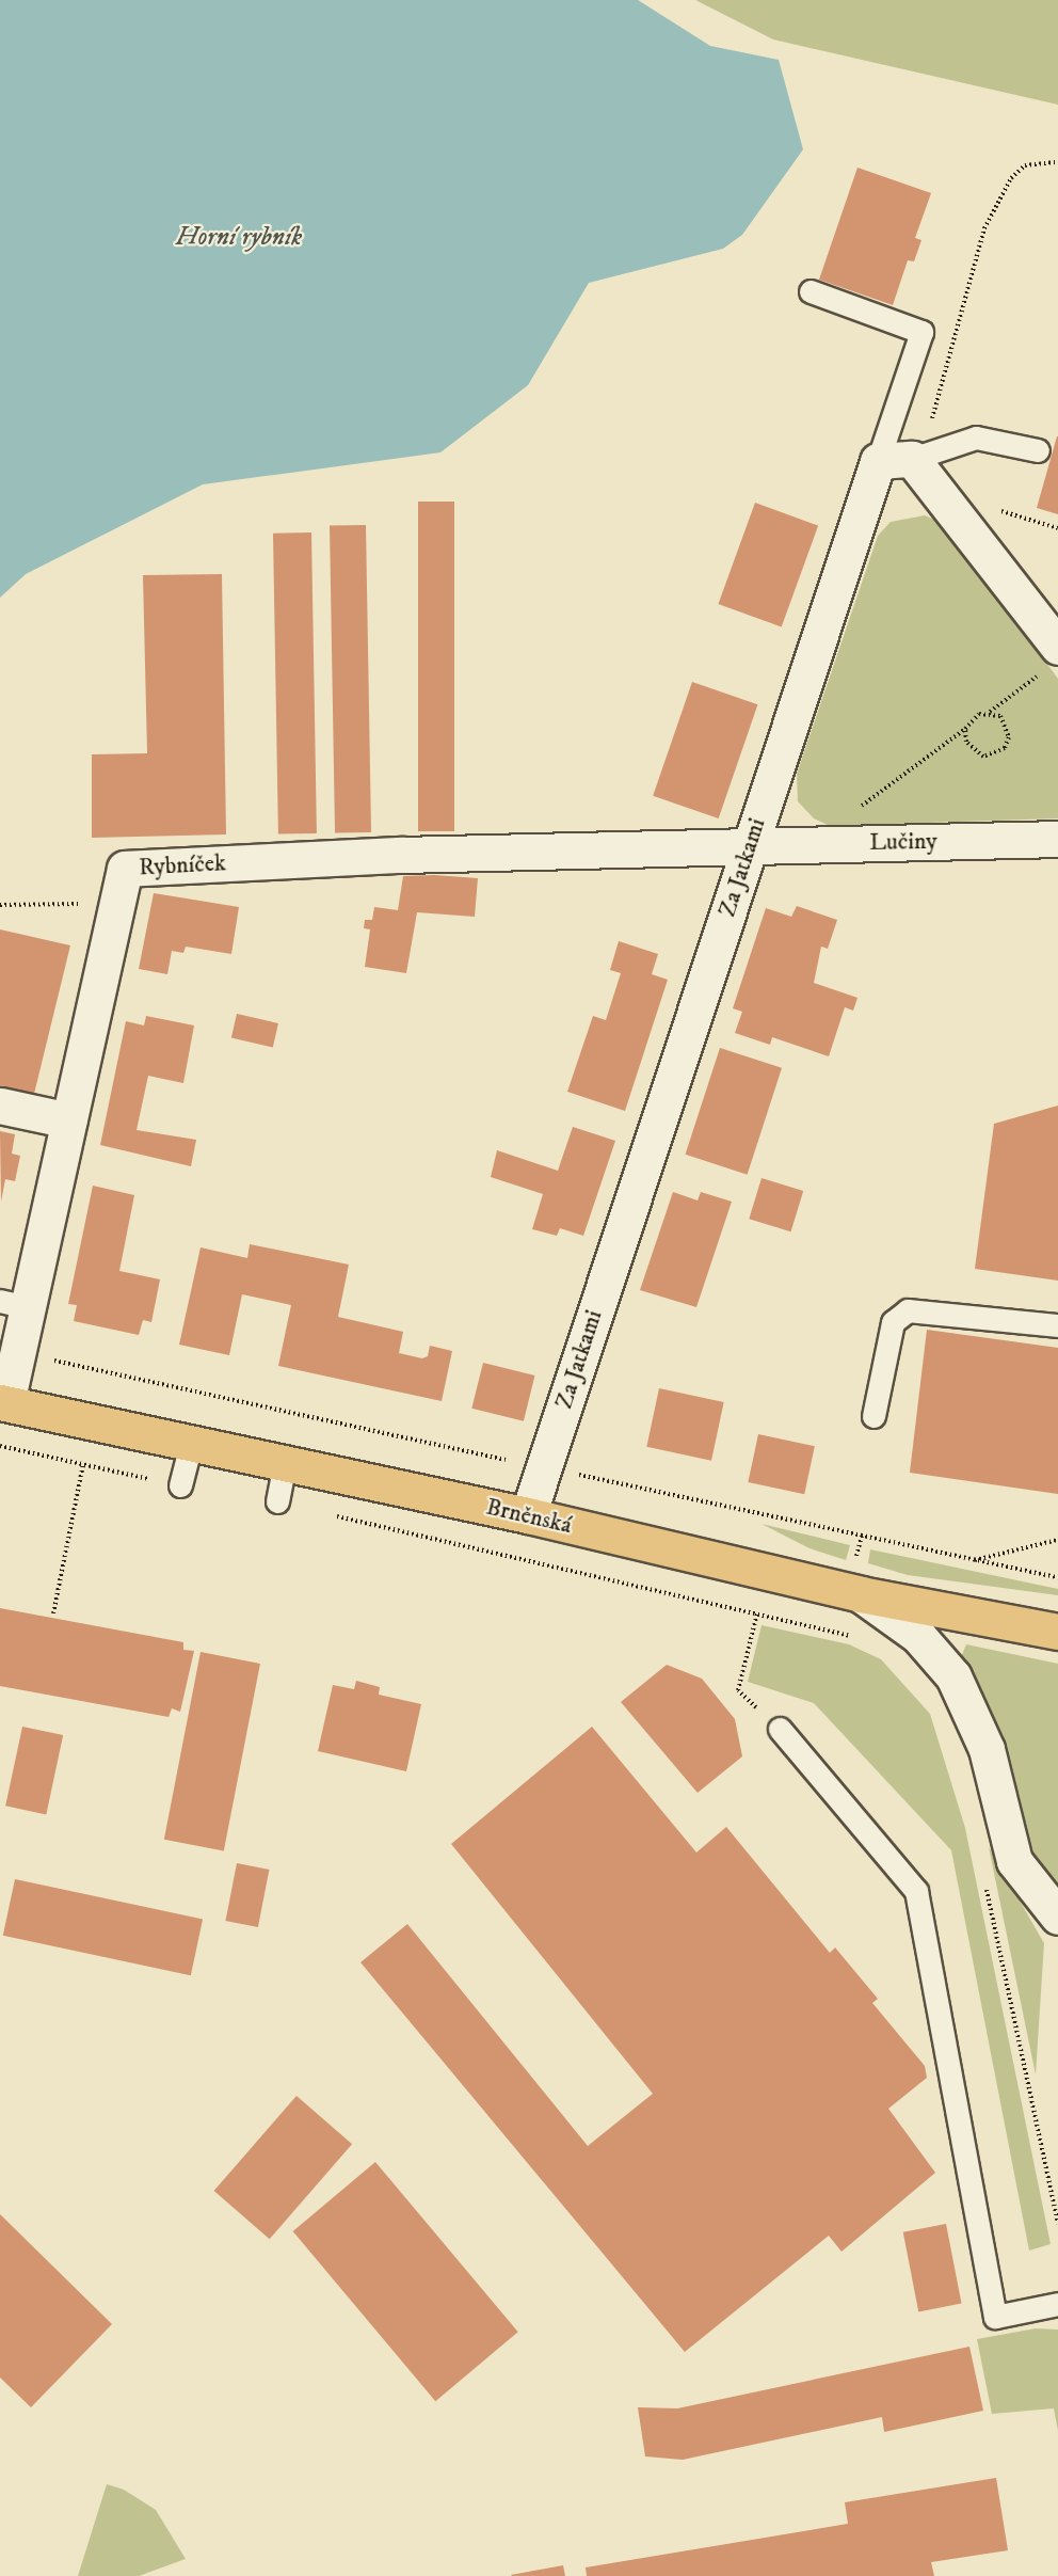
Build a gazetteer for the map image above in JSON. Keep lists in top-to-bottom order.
{
  "streets": {
    "main road": ["Brněnská"],
    "street": ["Lučiny", "Rybníček", "Za Jatkami"]
  },
  "crossings": [
    ["Lučiny", "Rybníček"],
    ["Lučiny", "Za Jatkami"],
    ["Rybníček", "Za Jatkami"],
    ["Rybníček", "Brněnská"],
    ["Za Jatkami", "Brněnská"]
  ],
  "water": ["Horní rybník"]
}
